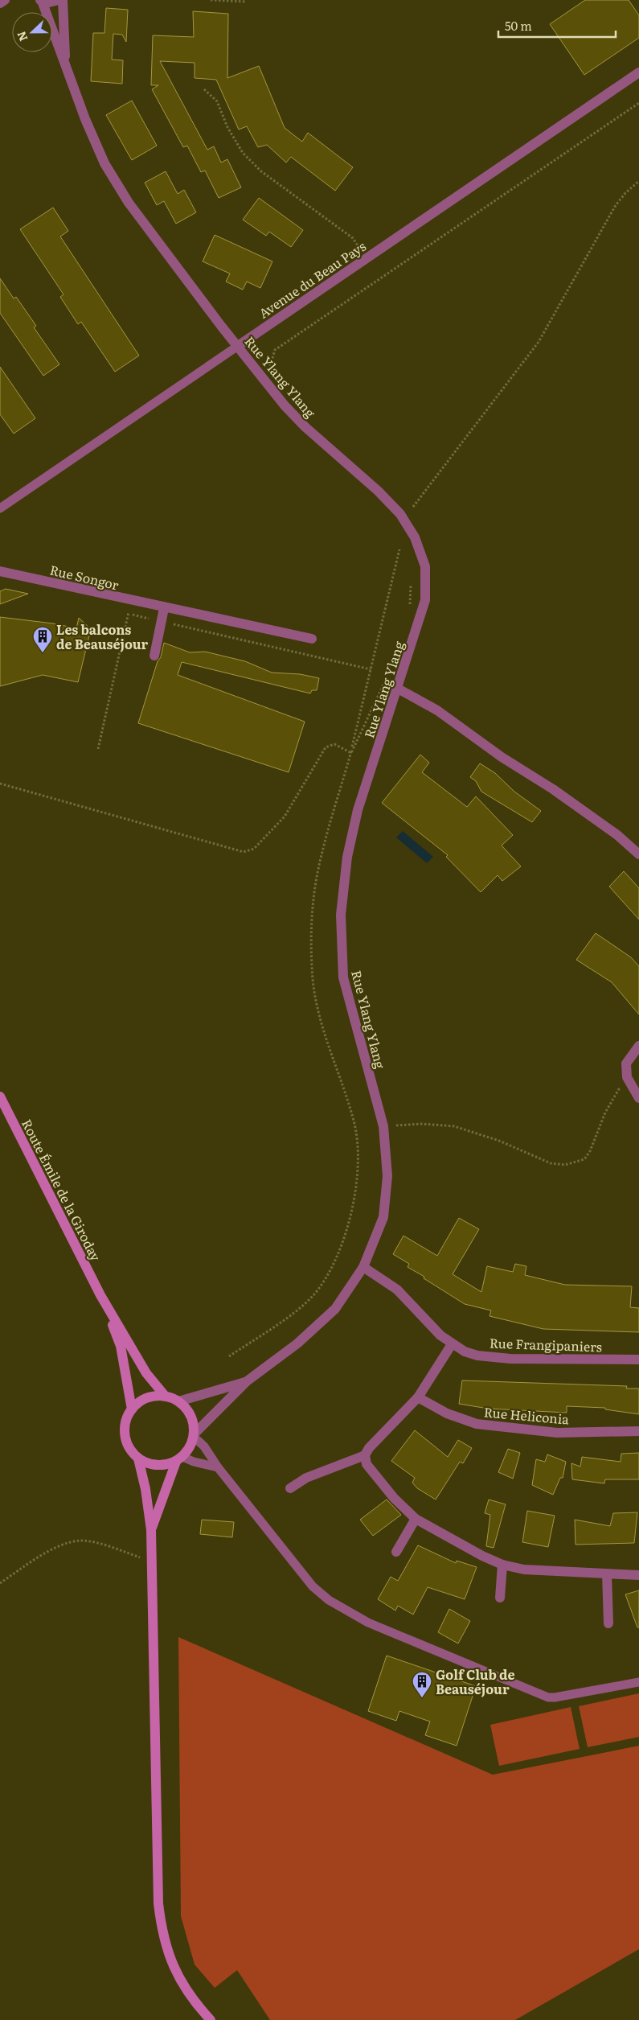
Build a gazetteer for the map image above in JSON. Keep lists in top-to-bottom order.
{
  "streets": {
    "main road": ["Route Émile de la Giroday"],
    "street": [
      "Avenue du Beau Pays",
      "Rue Ylang Ylang",
      "Rue Songor",
      "Rue Frangipaniers",
      "Rue Heliconia"
    ]
  },
  "crossings": [
    ["Avenue du Beau Pays", "Rue Ylang Ylang"],
    ["Rue Ylang Ylang", "Rue Frangipaniers"]
  ],
  "places": {
    "building": ["Les balcons de Beauséjour", "Golf Club de Beauséjour"]
  },
  "scale_bar": "50 m",
  "north": "left"
}
